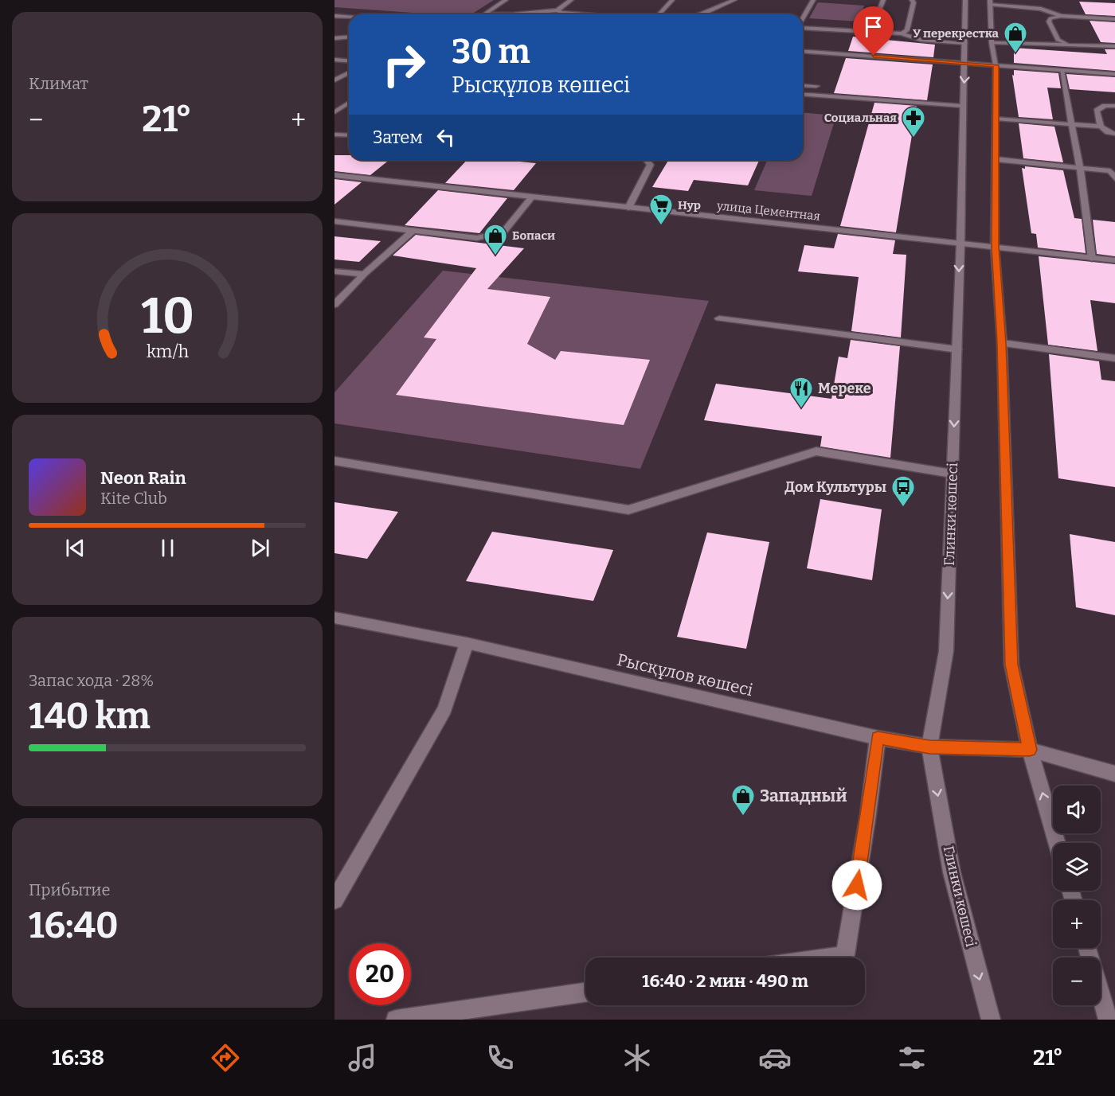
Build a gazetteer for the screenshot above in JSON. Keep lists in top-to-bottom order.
{
  "streets": {
    "main road": ["улица Цементная", "Глинки көшесі", "Рысқұлов көшесі"]
  },
  "crossings": [
    ["улица Цементная", "Глинки көшесі"],
    ["Глинки көшесі", "Рысқұлов көшесі"]
  ],
  "places": {
    "shop": ["У перекрестка", "Бопаси", "Западный"],
    "pharmacy": ["Социальная"],
    "supermarket": ["Нур"],
    "restaurant": ["Мереке"],
    "bus stop": ["Дом Культуры"]
  },
  "page": {
    "tile": [
      "Климат",
      ["Запас хода · 28%", "140 km"],
      ["Прибытие", "16:40"]
    ],
    "turn": ["30 m", "Рысқұлов көшесі"],
    "heat": ["−", "21°", "+"],
    "then": "Затем",
    "song": ["Neon Rain", "Kite Club"],
    "map_buttons": ["+", "−"],
    "limit": "20",
    "trip": "16:40 · 2 мин · 490 m",
    "tabs": ["16:38", "21°"],
    "gauge": ["10", "km/h"]
  }
}
